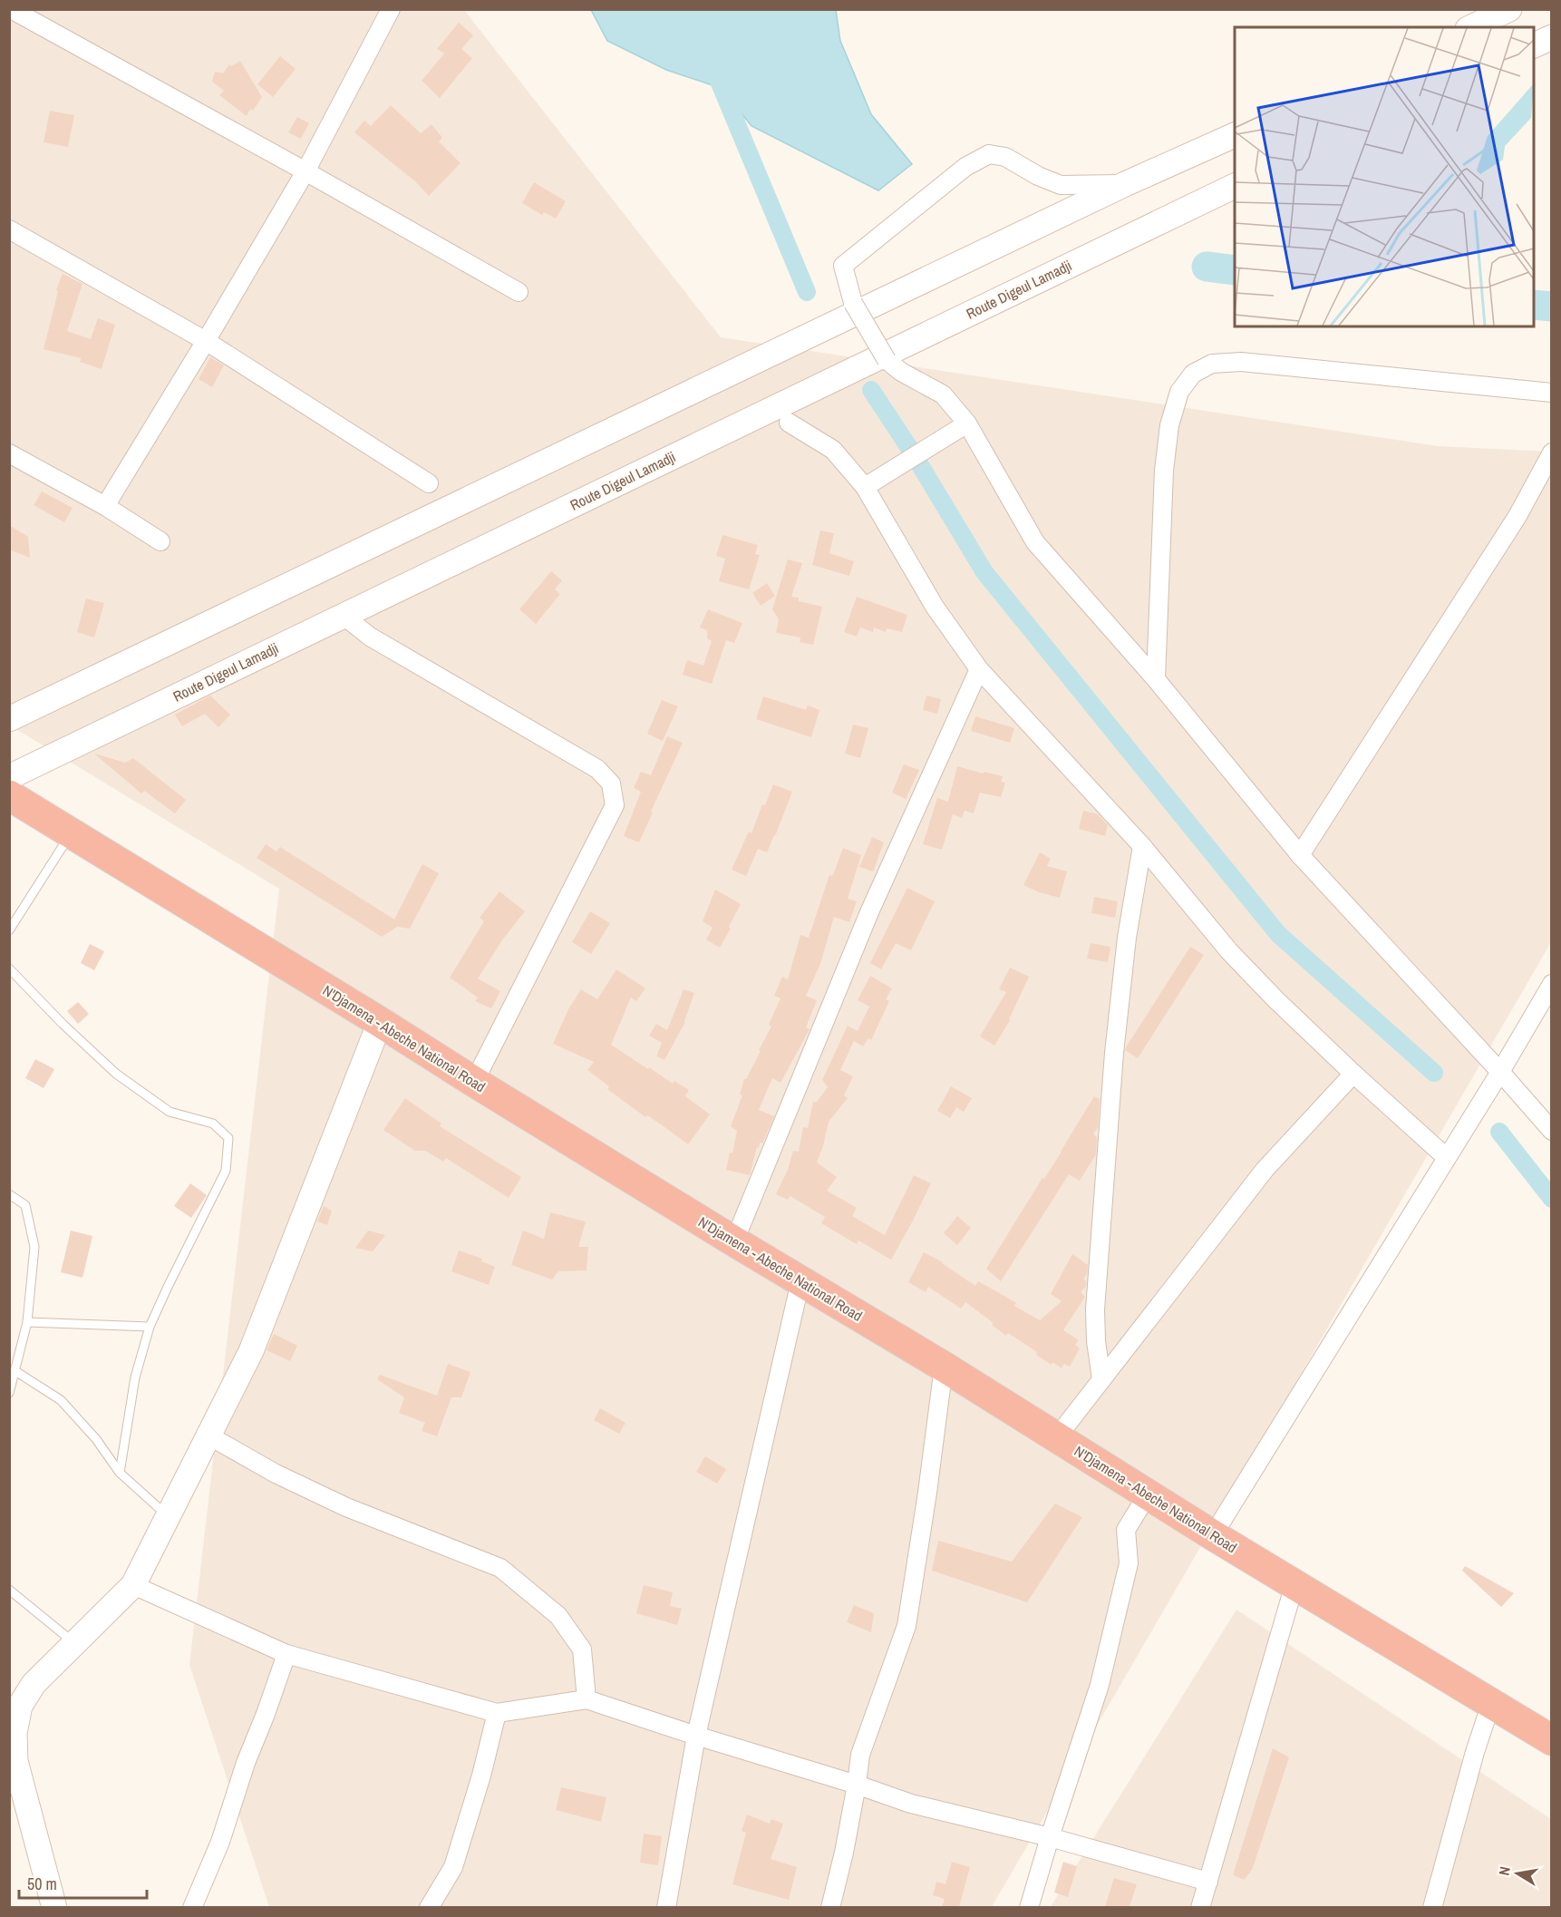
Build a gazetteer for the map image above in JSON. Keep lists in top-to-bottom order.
{
  "streets": {
    "highway": ["N'Djamena - Abeche National Road"],
    "main road": ["Route Digeul Lamadji"]
  },
  "scale_bar": "50 m",
  "north": "left"
}
